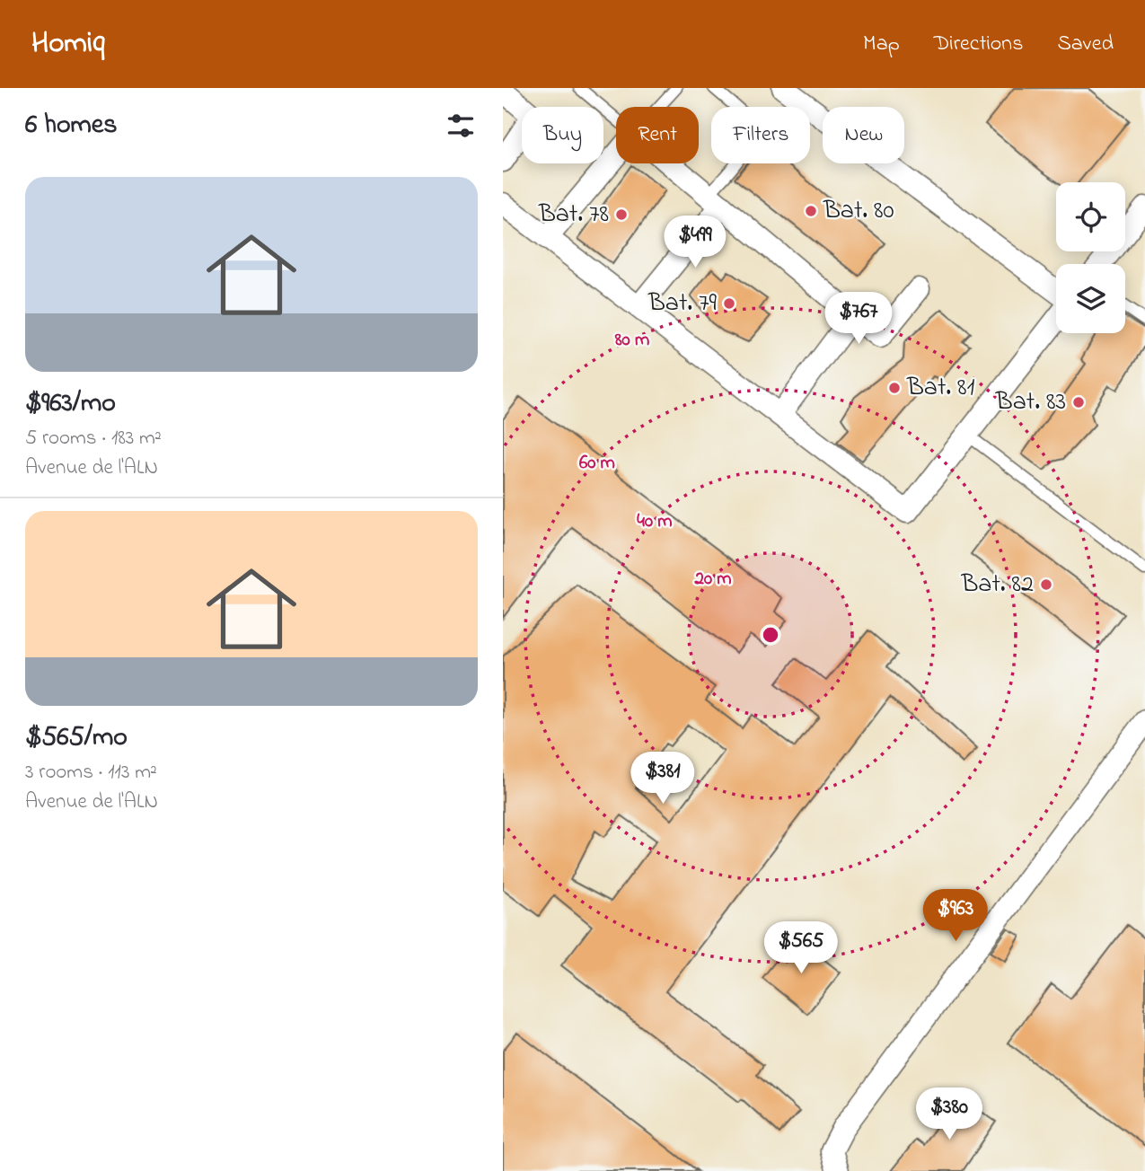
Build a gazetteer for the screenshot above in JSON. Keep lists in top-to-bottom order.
{
  "places": [
    "Bat. 80",
    "Bat. 78",
    "Bat. 79",
    "Bat. 81",
    "Bat. 83",
    "Bat. 82"
  ],
  "page": {
    "header": "Homiq",
    "nav": ["Map", "Directions", "Saved"],
    "heading": "6 homes",
    "chip": [
      "Buy",
      "Rent",
      "Filters",
      "New"
    ],
    "list": [
      {
        "name": "$963/mo",
        "note": "5 rooms · 183 m² · Avenue de l'ALN"
      },
      {
        "name": "$565/mo",
        "note": "3 rooms · 113 m² · Avenue de l'ALN"
      }
    ],
    "price": [
      "$499",
      "$767",
      "$381",
      "$963",
      "$565",
      "$380"
    ]
  },
  "rings": [
    "80 m",
    "60 m",
    "40 m",
    "20 m"
  ]
}
